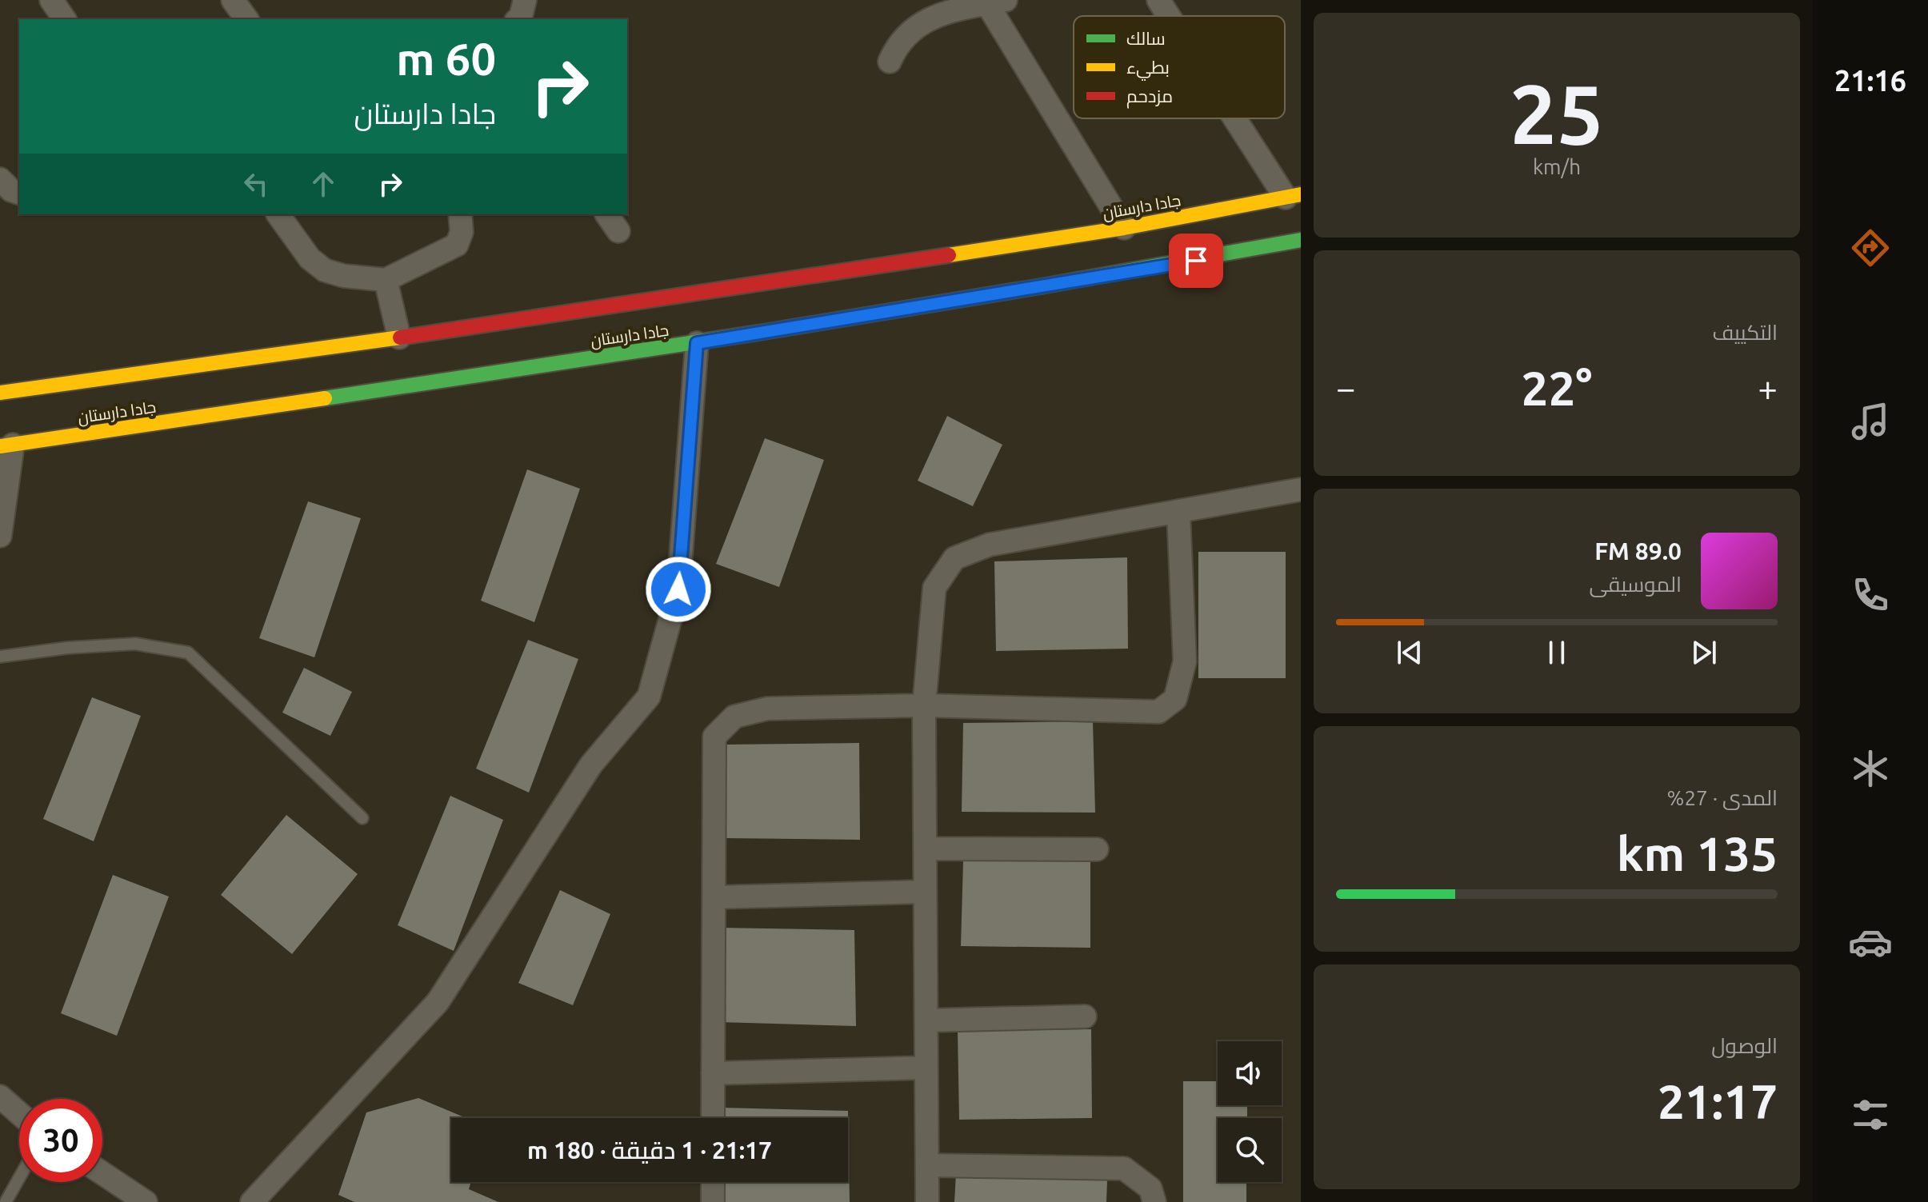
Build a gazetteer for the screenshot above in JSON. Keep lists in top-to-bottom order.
{
  "streets": {
    "main road": ["جادا دارستان"]
  },
  "legend": ["سالك", "بطيء", "مزدحم"],
  "page": {
    "tabs": "21:16",
    "tile": [
      ["25", "km/h"],
      "التكييف",
      ["المدى · 27%", "135 km"],
      ["الوصول", "21:17"]
    ],
    "turn": ["60 m", "جادا دارستان"],
    "heat": ["−", "22°", "+"],
    "song": ["89.0 FM", "الموسيقى"],
    "limit": "30",
    "trip": "21:17 · 1 دقيقة · 180 m"
  }
}
